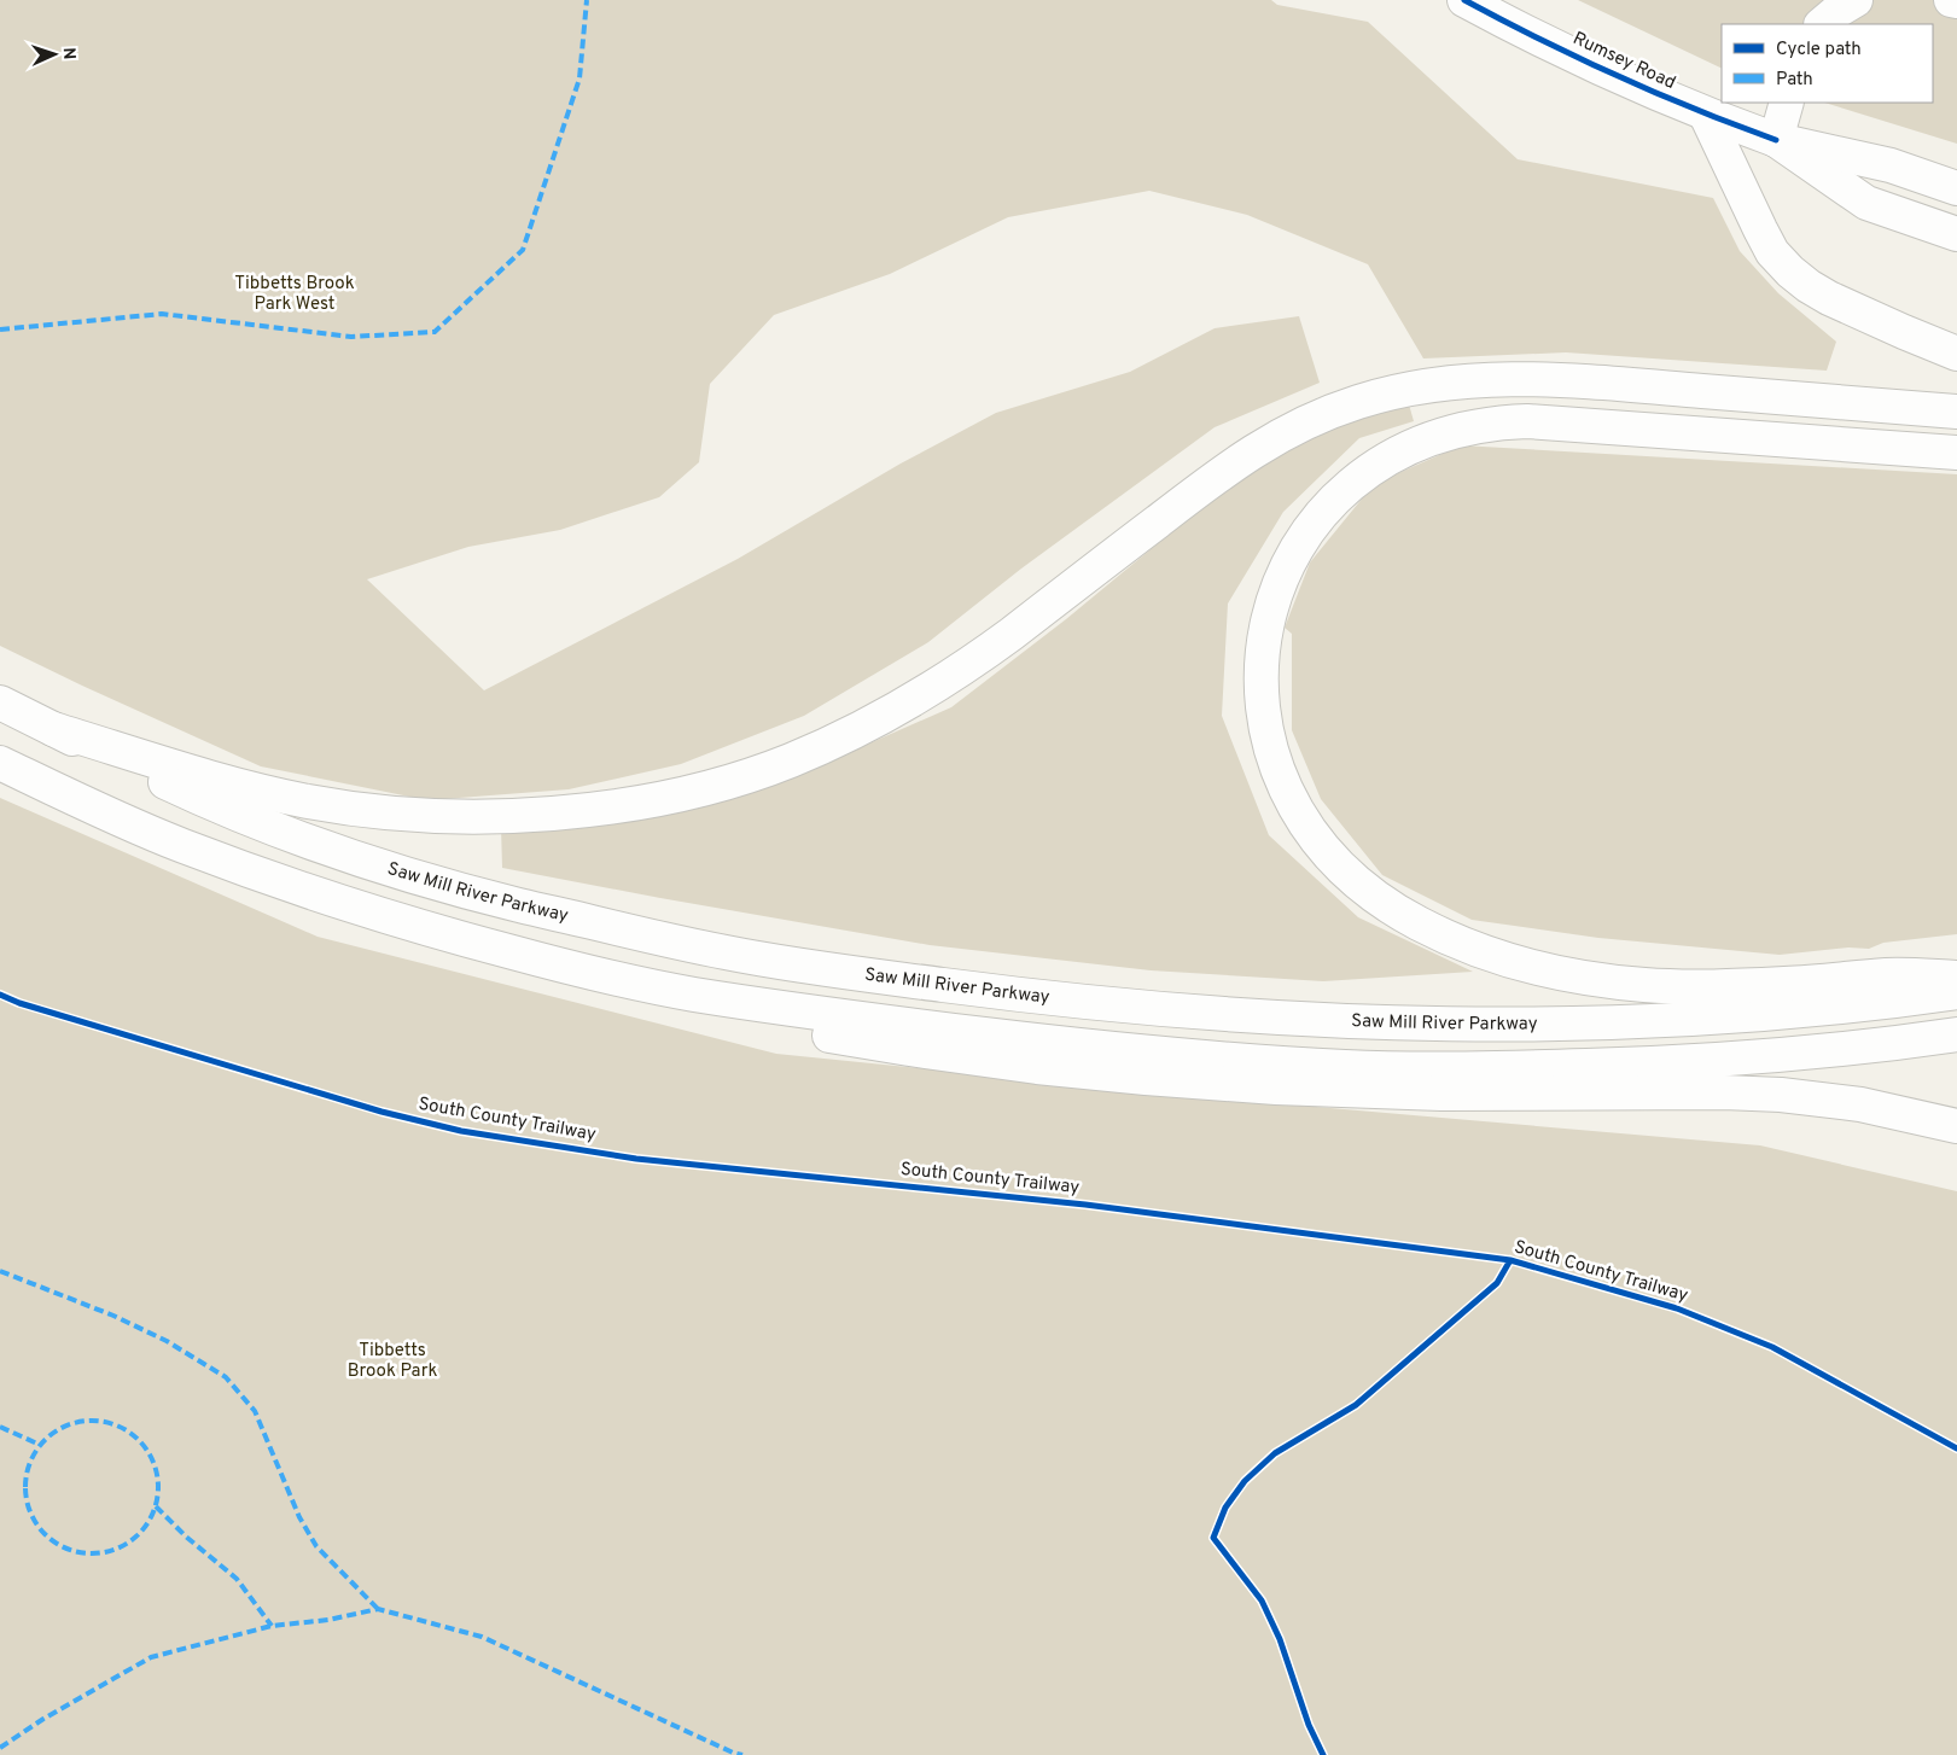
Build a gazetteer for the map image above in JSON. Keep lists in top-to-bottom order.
{
  "streets": {
    "main road": ["Rumsey Road", "Saw Mill River Parkway"],
    "cycle path": ["South County Trailway"]
  },
  "parks": ["Tibbetts Brook Park West", "Tibbetts Brook Park"],
  "legend": ["Cycle path", "Path"],
  "north": "right"
}
